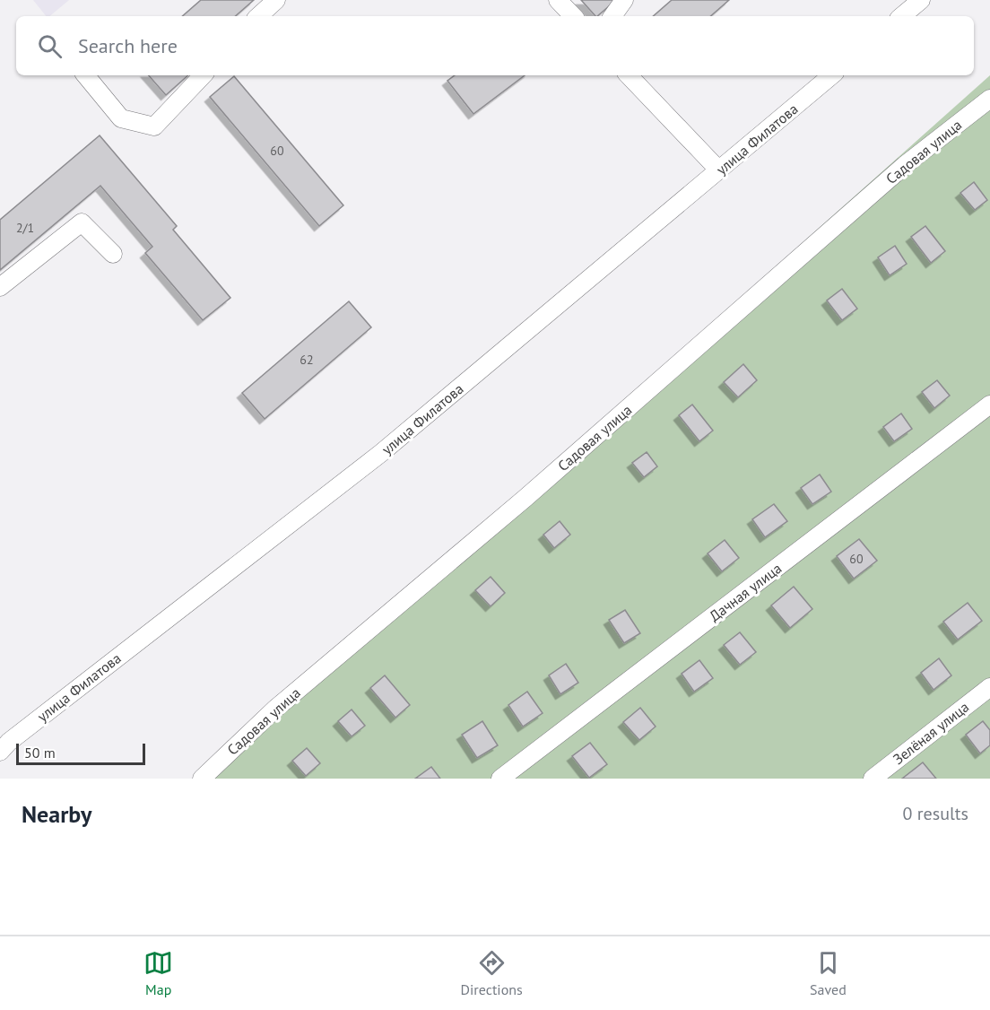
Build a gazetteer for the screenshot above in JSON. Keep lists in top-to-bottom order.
{
  "streets": {
    "street": [
      "улица Филатова",
      "Садовая улица",
      "Дачная улица",
      "Зелёная улица"
    ]
  },
  "house_numbers": [
    "60",
    "2/1",
    "62",
    "60"
  ],
  "scale_bar": "50 m",
  "page": {
    "search": "Search here",
    "scale": "50 m",
    "heading": ["Nearby", "0 results"],
    "nav": ["Map", "Directions", "Saved"]
  }
}
